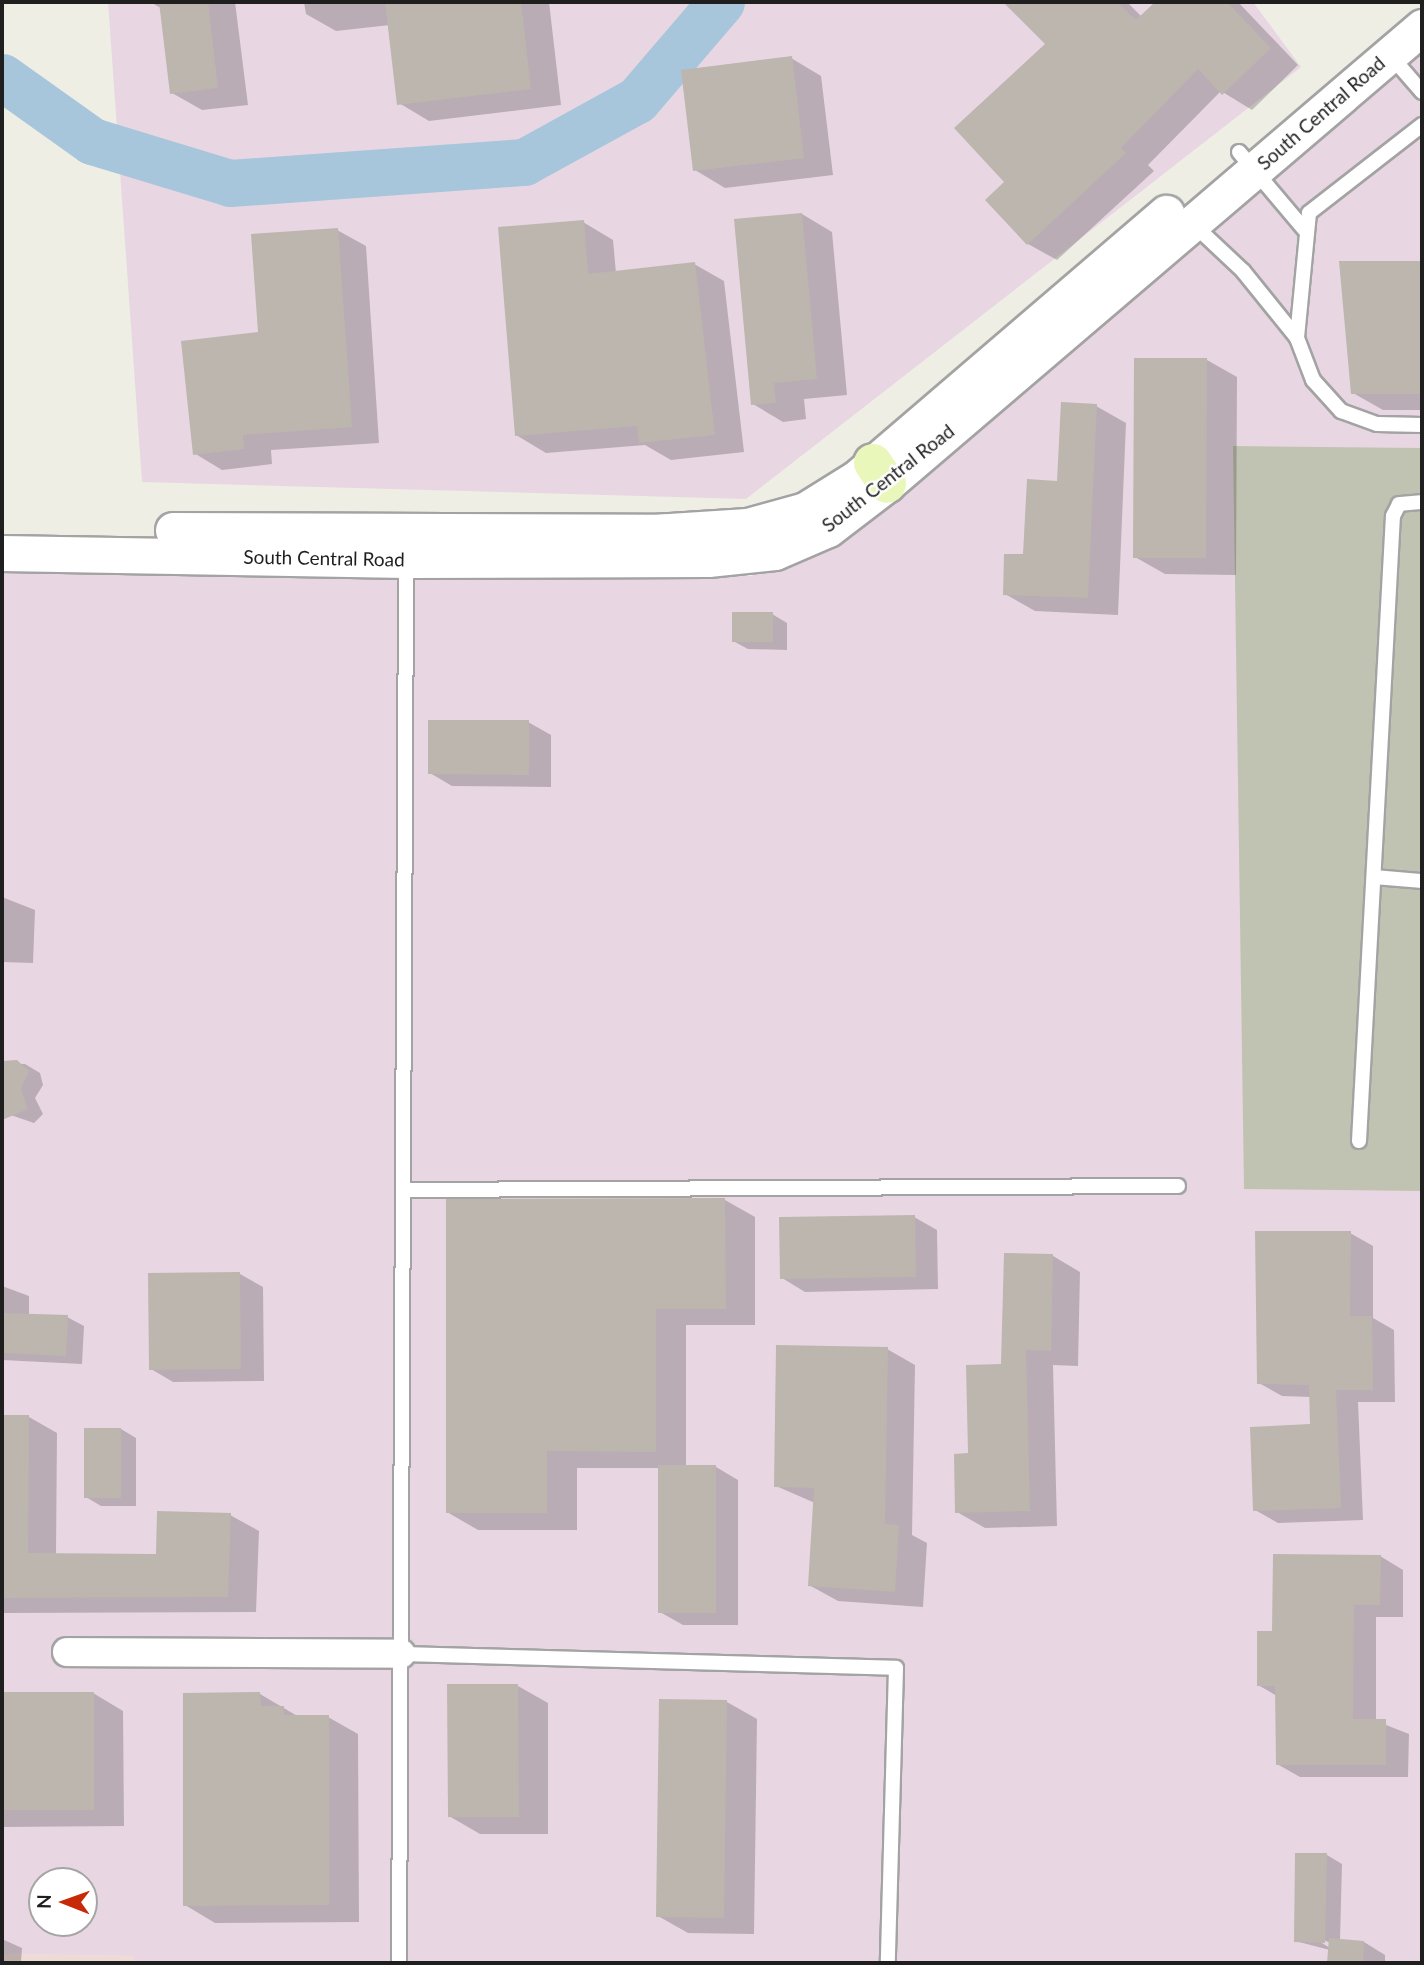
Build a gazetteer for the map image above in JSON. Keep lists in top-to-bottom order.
{
  "streets": {
    "street": ["South Central Road"]
  },
  "north": "left"
}
